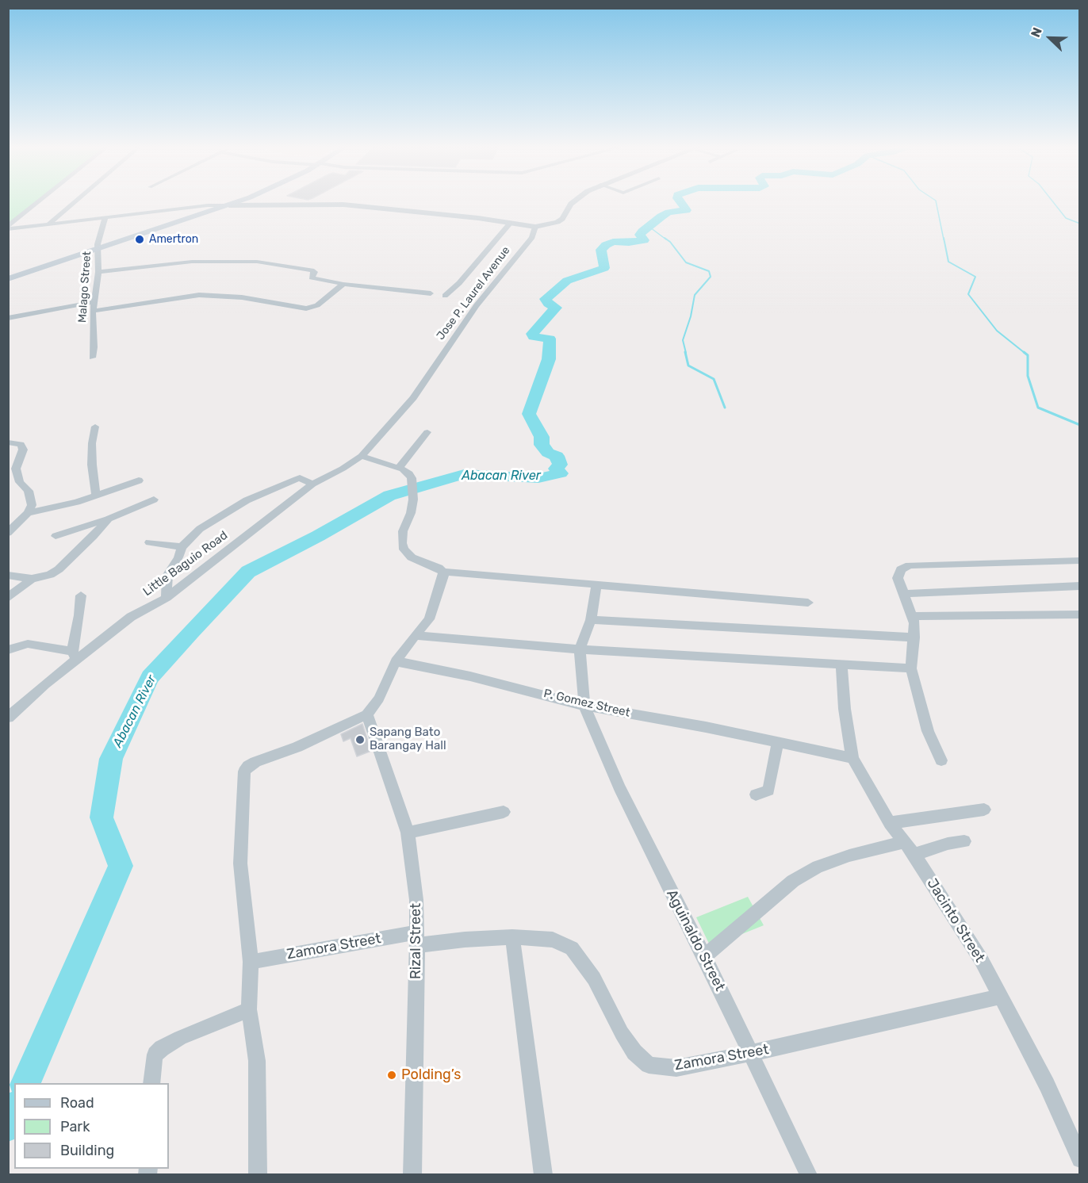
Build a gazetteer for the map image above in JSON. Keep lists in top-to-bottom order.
{
  "streets": {
    "street": [
      "Malago Street",
      "Jose P. Laurel Avenue",
      "Little Baguio Road",
      "P. Gomez Street",
      "Jacinto Street",
      "Aguinaldo Street",
      "Rizal Street",
      "Zamora Street"
    ]
  },
  "crossings": [
    ["Jose P. Laurel Avenue", "Little Baguio Road"],
    ["P. Gomez Street", "Aguinaldo Street"],
    ["Jacinto Street", "Zamora Street"],
    ["Aguinaldo Street", "Zamora Street"],
    ["Rizal Street", "Zamora Street"]
  ],
  "water": ["Abacan River"],
  "places": ["Amertron", "Sapang Bato Barangay Hall", "Polding’s"],
  "legend": ["Road", "Park", "Building"],
  "north": "top left"
}
